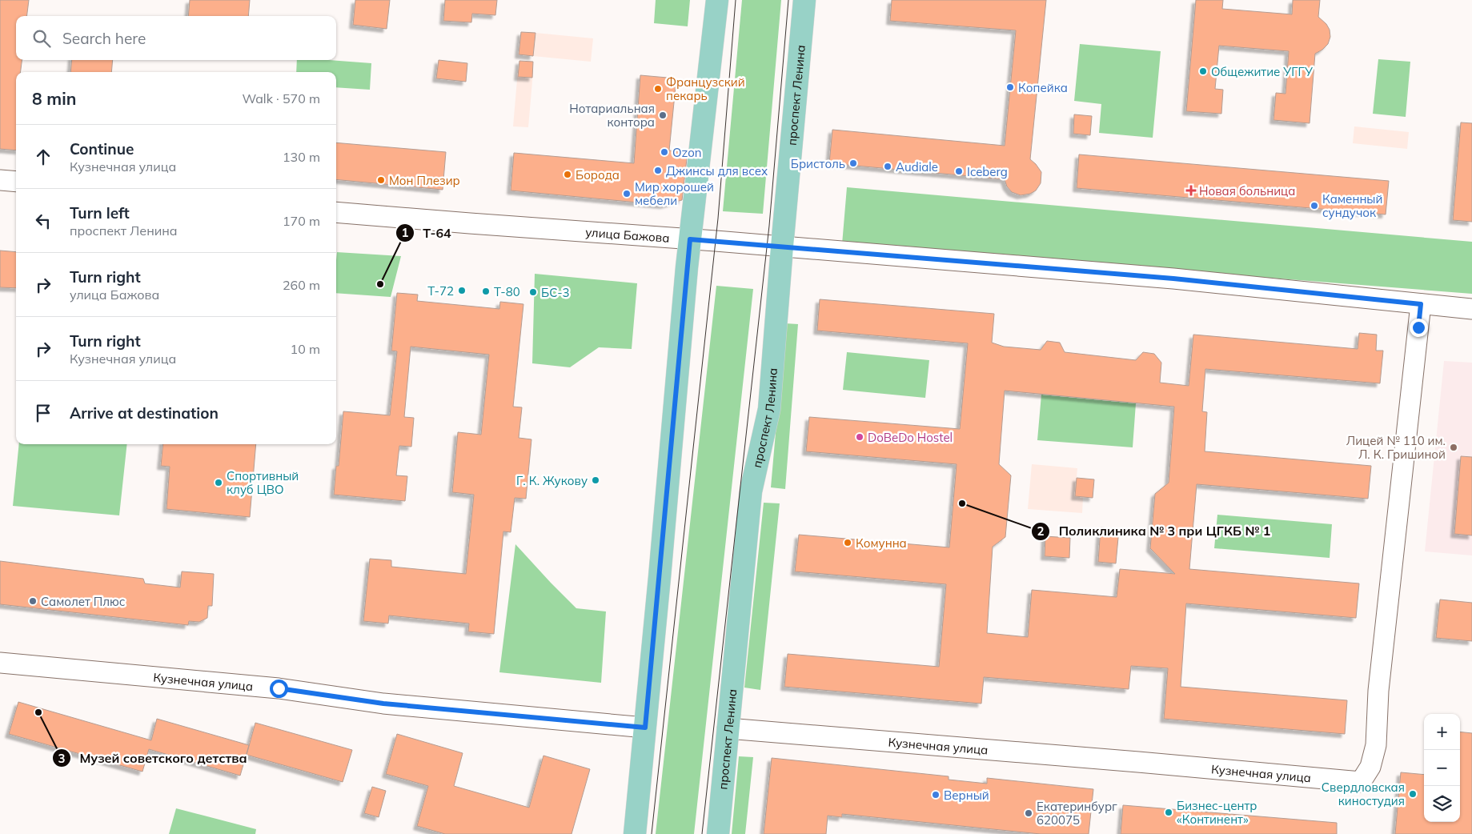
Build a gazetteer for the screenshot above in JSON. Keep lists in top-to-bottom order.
{
  "streets": {
    "main road": ["проспект Ленина"],
    "street": ["улица Бажова", "Кузнечная улица"]
  },
  "crossings": [
    ["проспект Ленина", "улица Бажова"],
    ["проспект Ленина", "Кузнечная улица"],
    ["улица Бажова", "Кузнечная улица"]
  ],
  "places": {
    "other": [
      "Общежитие УГГУ",
      "Копейка",
      "Французский пекарь",
      "Нотариальная контора",
      "Ozon",
      "Бристоль",
      "Audiale",
      "Джинсы для всех",
      "Iceberg",
      "Борода",
      "Мон Плезир",
      "Мир хорошей мебели",
      "Каменный сундучок",
      "Т-64",
      "Т-72",
      "Т-80",
      "БС-3",
      "DoBeDo Hostel",
      "Лицей № 110 им. Л. К. Гришиной",
      "Г. К. Жукову",
      "Спортивный клуб ЦВО",
      "Поликлиника № 3 при ЦГКБ № 1",
      "Комунна",
      "Самолет Плюс",
      "Музей советского детства",
      "Свердловская киностудия",
      "Верный",
      "Бизнес-центр «Континент»",
      "Екатеринбург 620075"
    ],
    "health": ["Новая больница"]
  },
  "page": {
    "search": "Search here",
    "heading": ["8 min", "Walk · 570 m"],
    "list": [
      ["Continue", "Кузнечная улица", "130 m"],
      ["Turn left", "проспект Ленина", "170 m"],
      ["Turn right", "улица Бажова", "260 m"],
      ["Turn right", "Кузнечная улица", "10 m"],
      "Arrive at destination"
    ],
    "map_buttons": ["+", "−"]
  }
}
